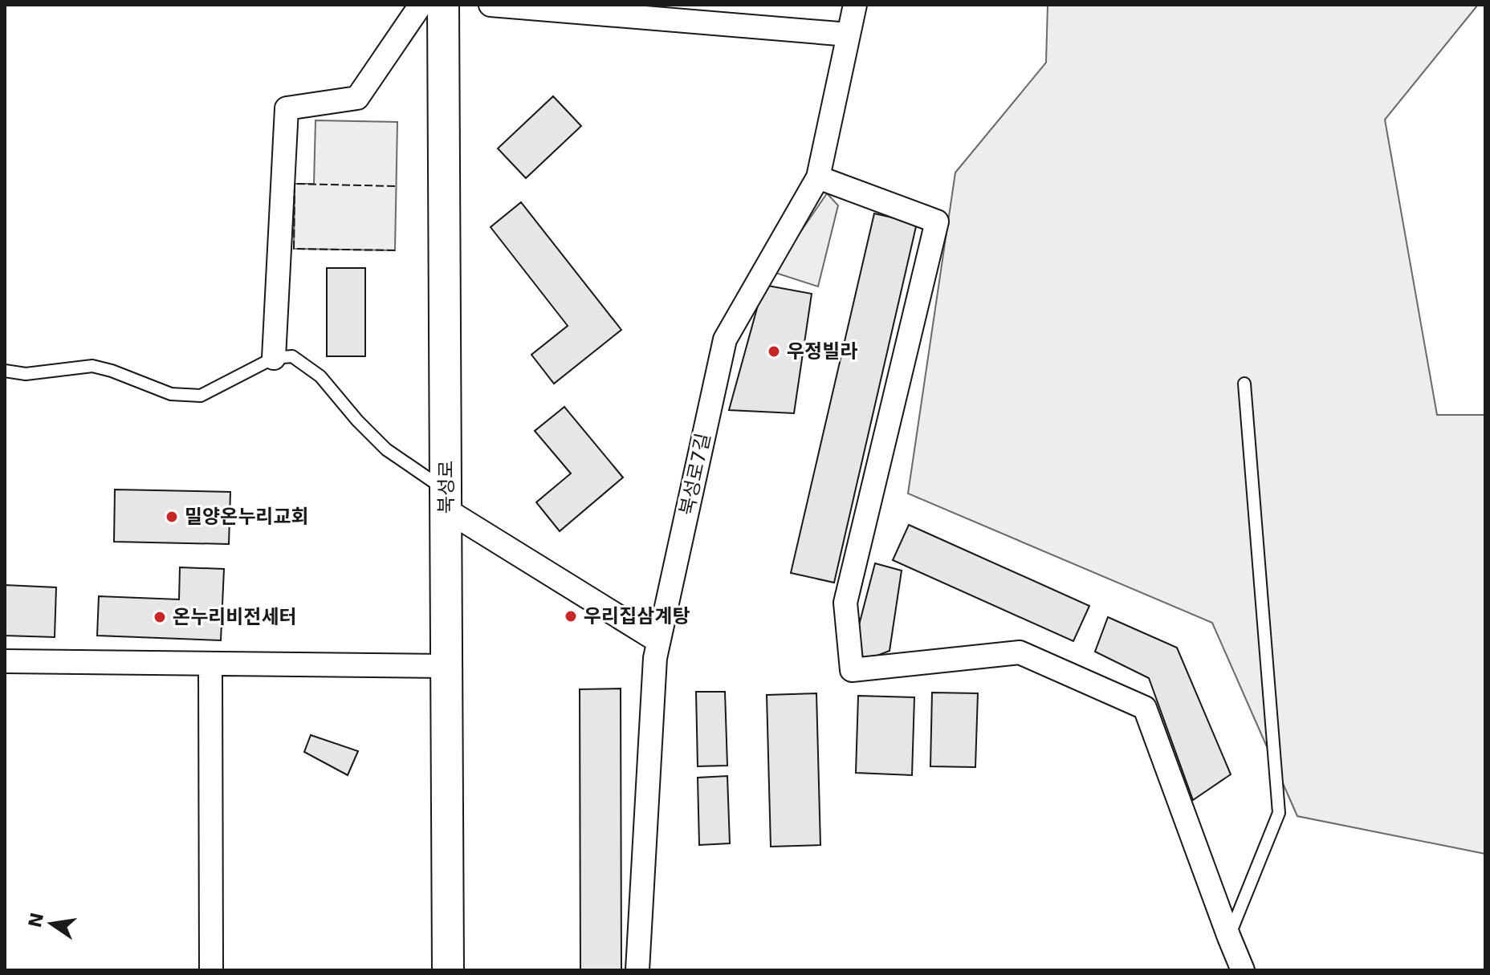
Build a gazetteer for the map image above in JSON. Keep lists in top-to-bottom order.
{
  "streets": {
    "street": ["북성로7길", "북성로"]
  },
  "places": [
    "우정빌라",
    "밀양온누리교회",
    "우리집삼계탕",
    "온누리비전세터"
  ],
  "north": "left"
}
